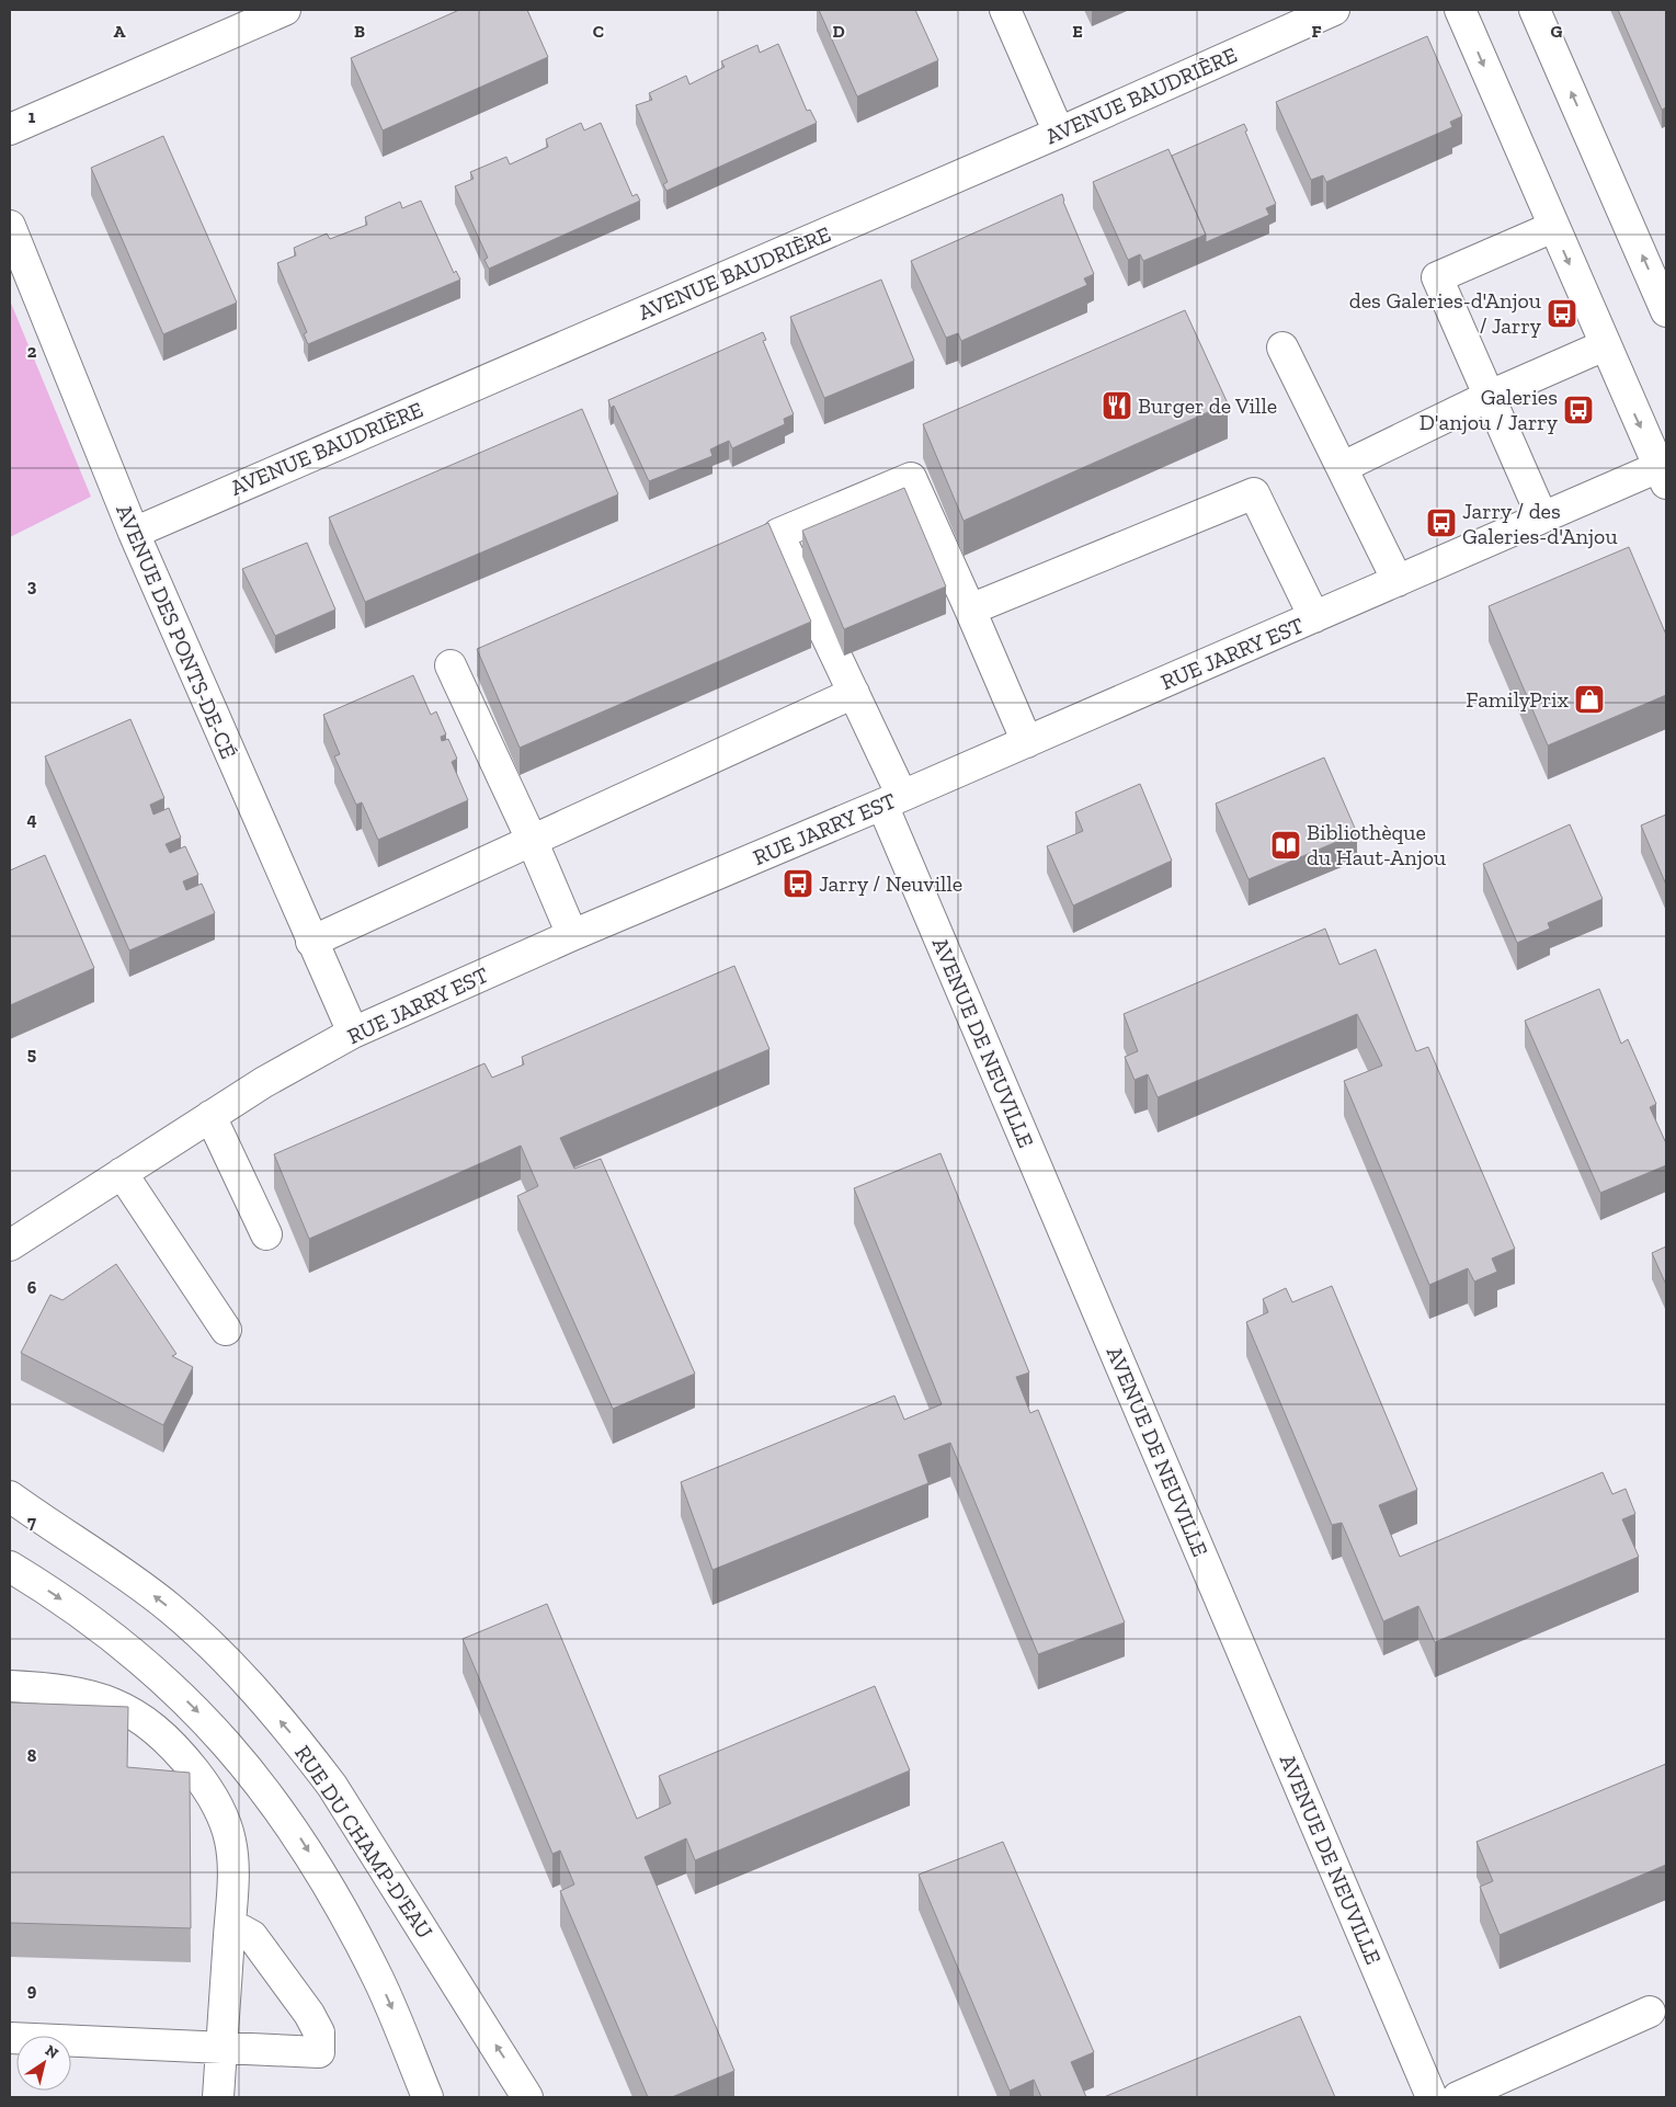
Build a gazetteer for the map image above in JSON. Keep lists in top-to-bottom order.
{
  "streets": {
    "street": [
      "AVENUE BAUDRIÈRE",
      "AVENUE DES PONTS-DE-CÉ",
      "RUE JARRY EST",
      "AVENUE DE NEUVILLE",
      "RUE DU CHAMP-D'EAU"
    ]
  },
  "crossings": [
    ["AVENUE BAUDRIÈRE", "AVENUE DES PONTS-DE-CÉ"],
    ["AVENUE DES PONTS-DE-CÉ", "RUE JARRY EST"],
    ["RUE JARRY EST", "AVENUE DE NEUVILLE"]
  ],
  "places": {
    "bus stop": [
      "des Galeries-d'Anjou / Jarry",
      "Galeries D'anjou / Jarry",
      "Jarry / des Galeries-d'Anjou",
      "Jarry / Neuville"
    ],
    "restaurant": ["Burger de Ville"],
    "shop": ["FamilyPrix"],
    "library": ["Bibliothèque du Haut-Anjou"]
  },
  "north": "top right",
  "grid": {
    "columns": [
      "A",
      "B",
      "C",
      "D",
      "E",
      "F",
      "G"
    ],
    "rows": [
      "1",
      "2",
      "3",
      "4",
      "5",
      "6",
      "7",
      "8",
      "9"
    ]
  }
}
